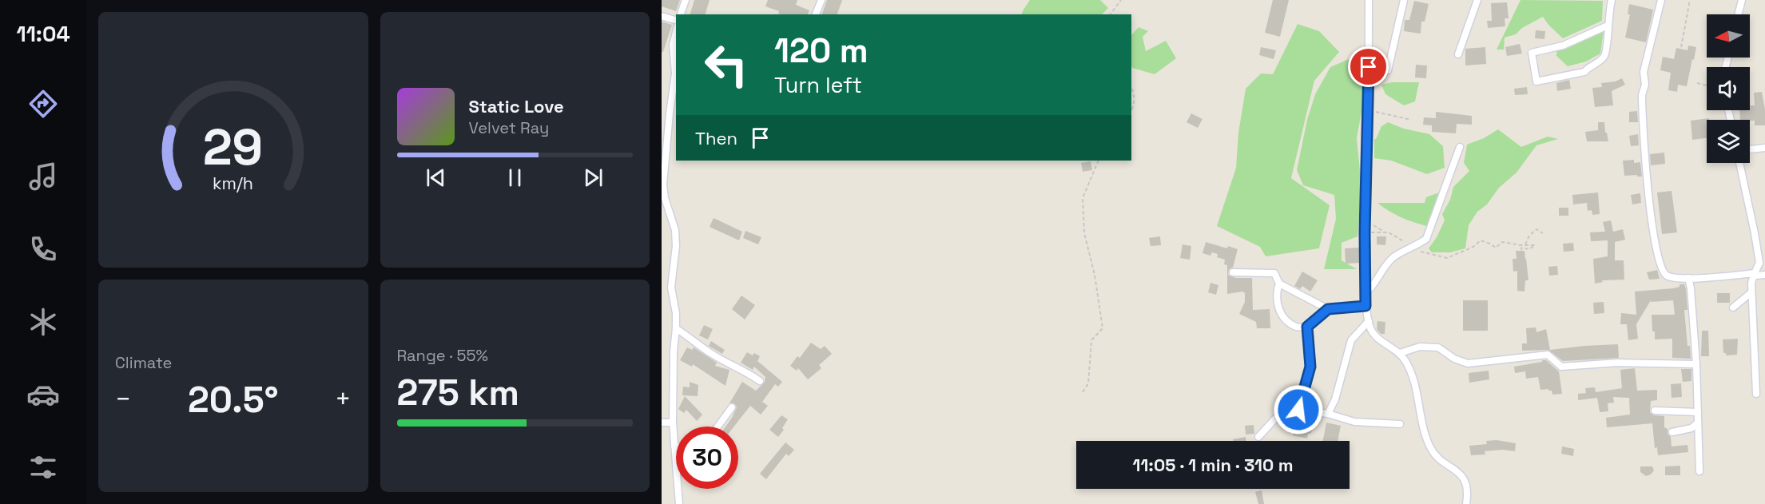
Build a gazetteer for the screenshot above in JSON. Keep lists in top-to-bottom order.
{
  "north": "left",
  "page": {
    "tabs": "11:04",
    "turn": ["120 m", "Turn left"],
    "song": ["Static Love", "Velvet Ray"],
    "then": "Then",
    "tile": [
      "Climate",
      ["Range · 55%", "275 km"]
    ],
    "heat": ["−", "20.5°", "+"],
    "limit": "30",
    "trip": "11:05 · 1 min · 310 m",
    "gauge": ["29", "km/h"]
  }
}
